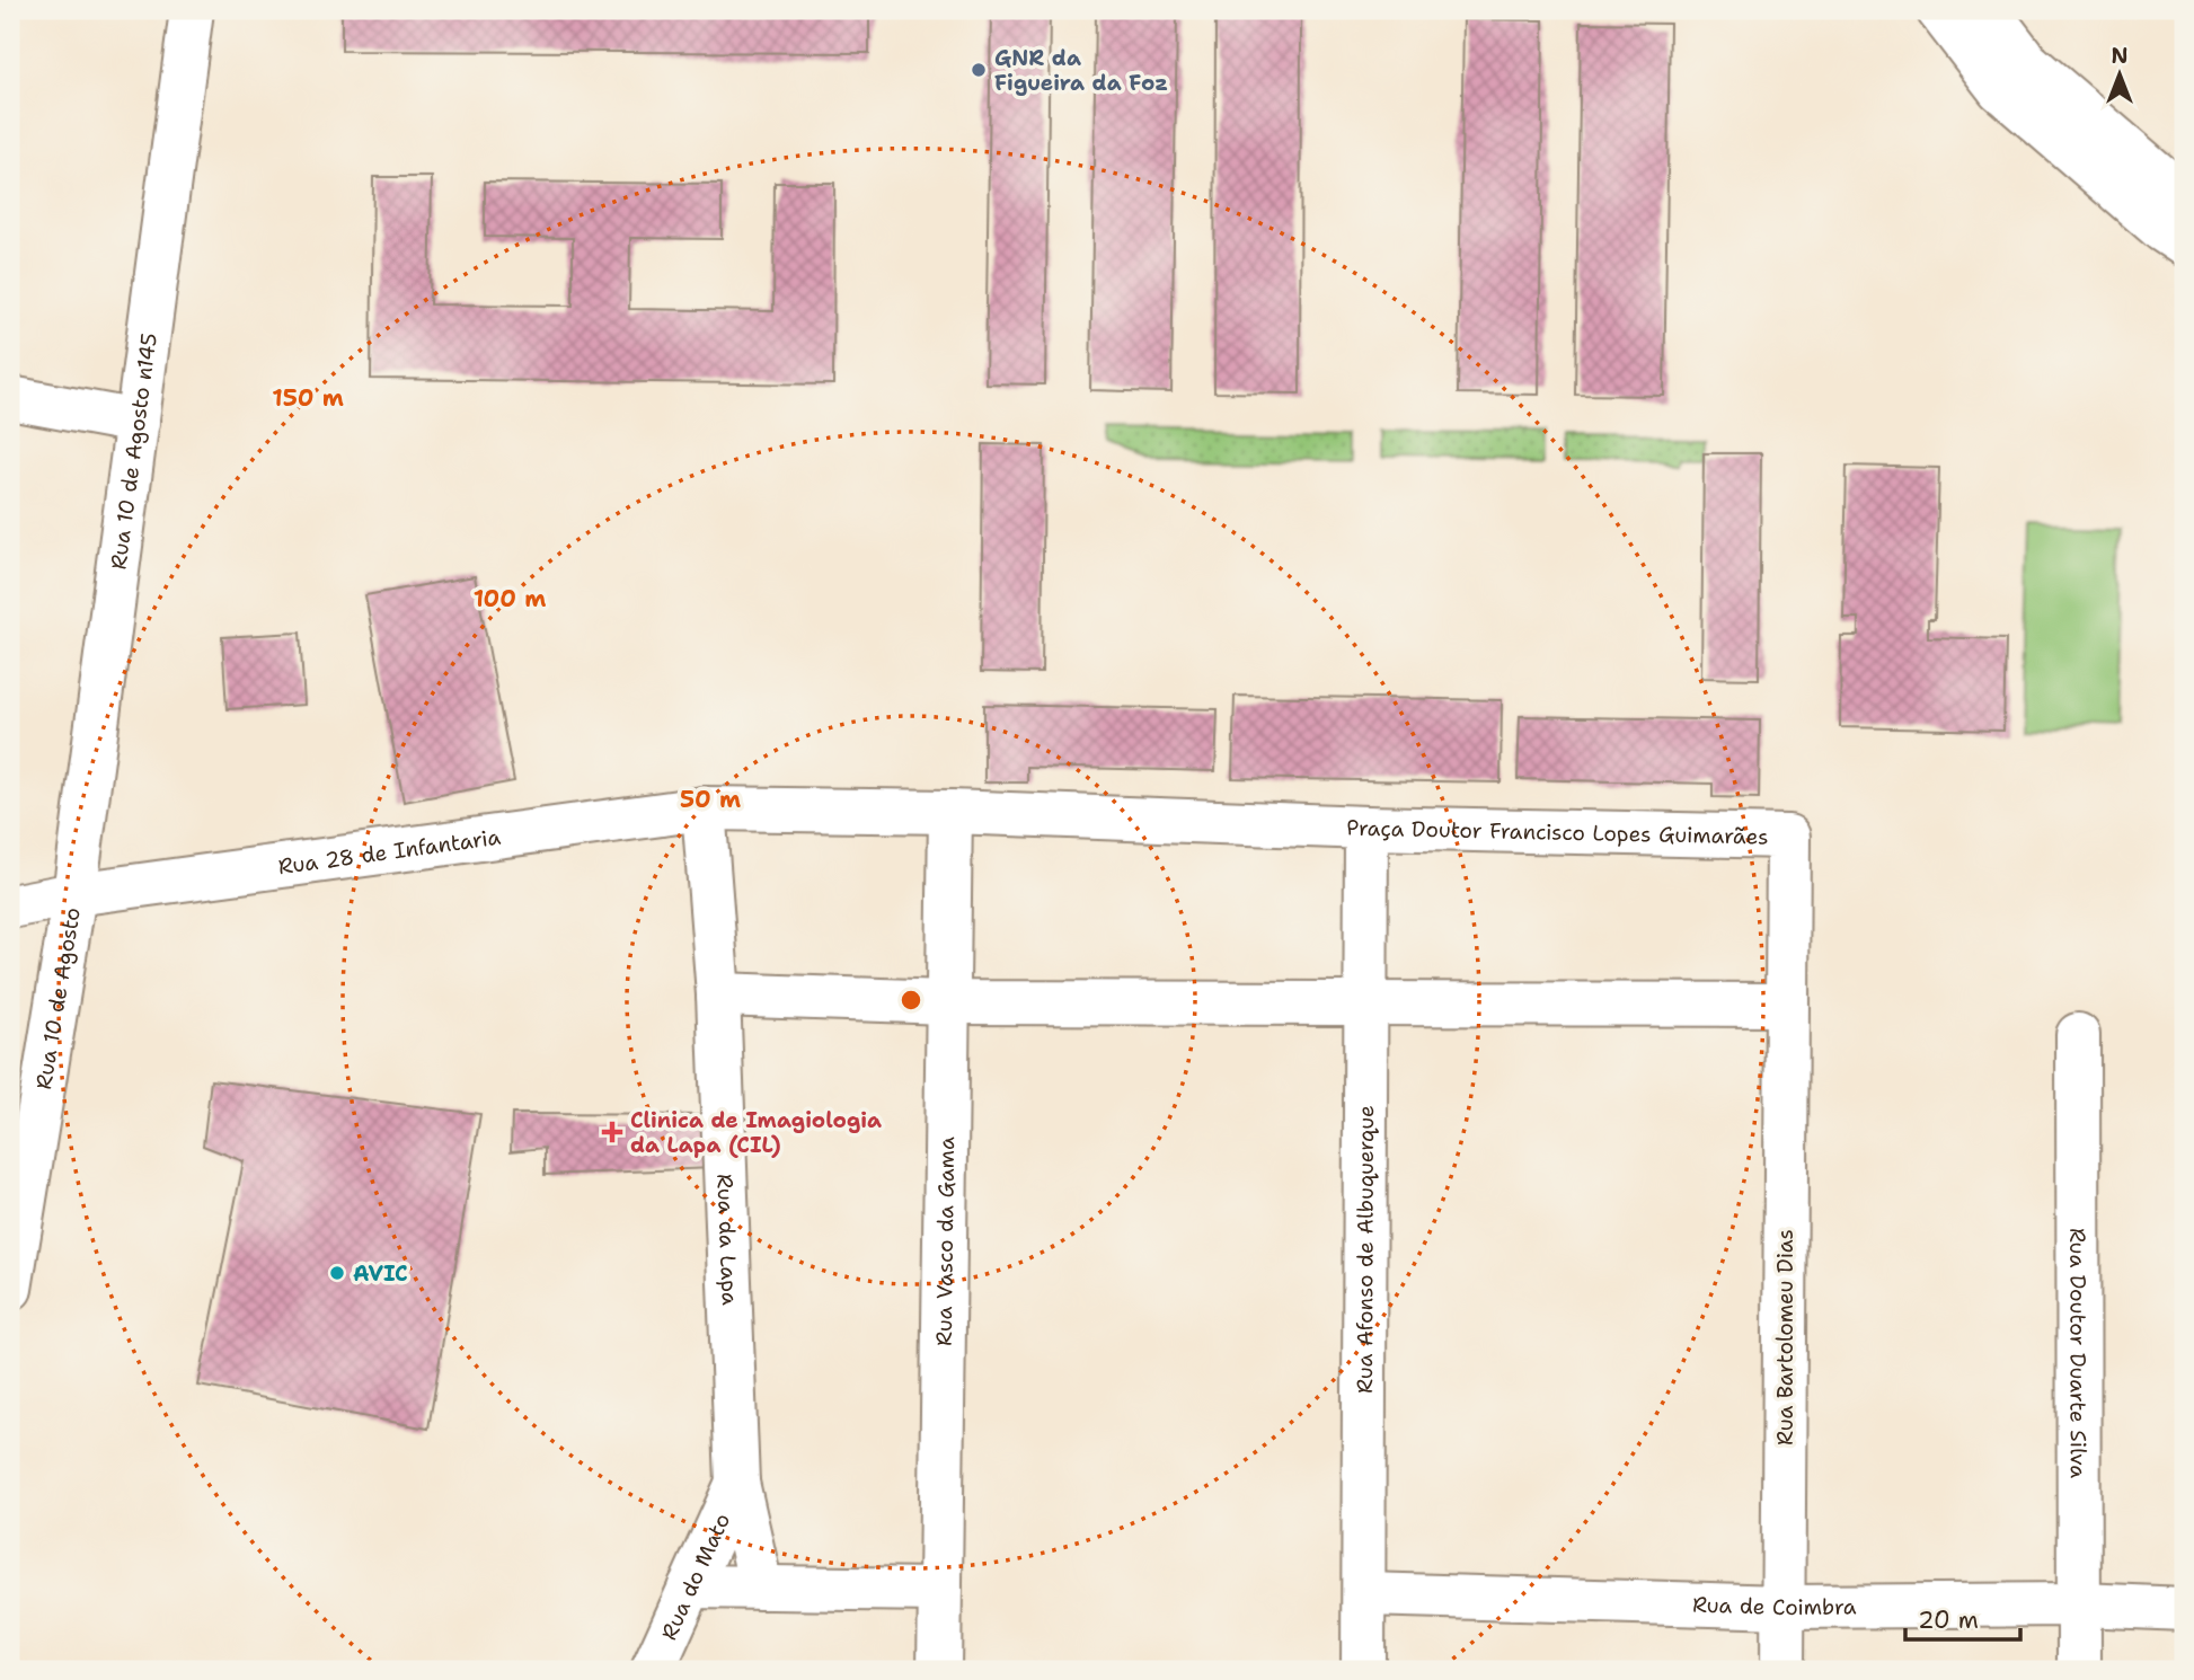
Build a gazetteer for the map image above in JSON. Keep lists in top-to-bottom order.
{
  "streets": {
    "street": [
      "Rua 10 de Agosto n145",
      "Praça Doutor Francisco Lopes Guimarães",
      "Rua 28 de Infantaria",
      "Rua 10 de Agosto",
      "Rua da Lapa",
      "Rua Vasco da Gama",
      "Rua Afonso de Albuquerque",
      "Rua Bartolomeu Dias",
      "Rua Doutor Duarte Silva",
      "Rua do Mato",
      "Rua de Coimbra"
    ]
  },
  "crossings": [
    ["Rua 10 de Agosto n145", "Rua 28 de Infantaria"],
    ["Rua 10 de Agosto n145", "Rua 10 de Agosto"],
    ["Praça Doutor Francisco Lopes Guimarães", "Rua 28 de Infantaria"],
    ["Praça Doutor Francisco Lopes Guimarães", "Rua da Lapa"],
    ["Praça Doutor Francisco Lopes Guimarães", "Rua Vasco da Gama"],
    ["Praça Doutor Francisco Lopes Guimarães", "Rua Afonso de Albuquerque"],
    ["Praça Doutor Francisco Lopes Guimarães", "Rua Bartolomeu Dias"],
    ["Rua 28 de Infantaria", "Rua 10 de Agosto"],
    ["Rua 28 de Infantaria", "Rua da Lapa"],
    ["Rua da Lapa", "Rua do Mato"],
    ["Rua Afonso de Albuquerque", "Rua de Coimbra"],
    ["Rua Bartolomeu Dias", "Rua de Coimbra"],
    ["Rua Doutor Duarte Silva", "Rua de Coimbra"]
  ],
  "places": {
    "other": ["GNR da Figueira da Foz", "AVIC"],
    "health": ["Clinica de Imagiologia da Lapa (CIL)"]
  },
  "scale_bar": "20 m",
  "north": "top",
  "rings": ["150 m", "100 m", "50 m"]
}
